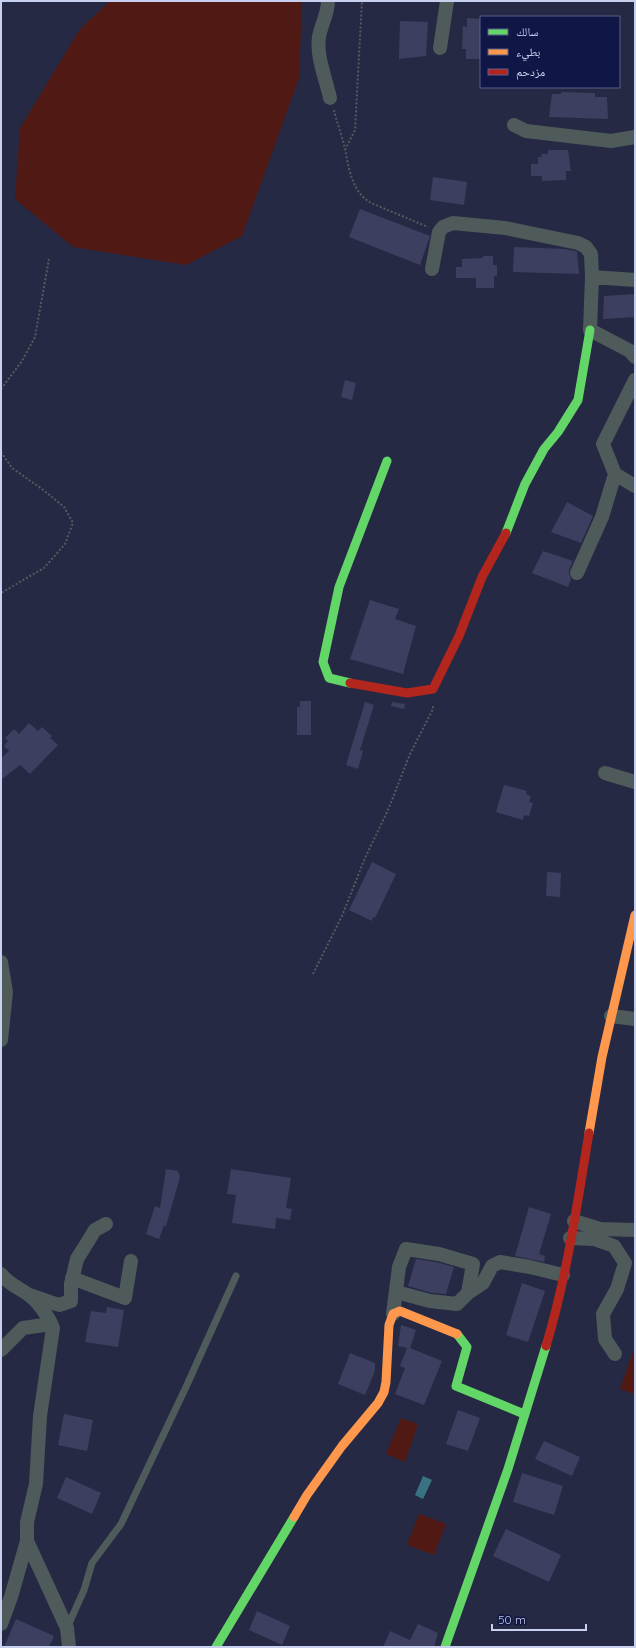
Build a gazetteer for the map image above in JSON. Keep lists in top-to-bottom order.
{
  "legend": ["سالك", "بطيء", "مزدحم"],
  "scale_bar": "50 m"
}
